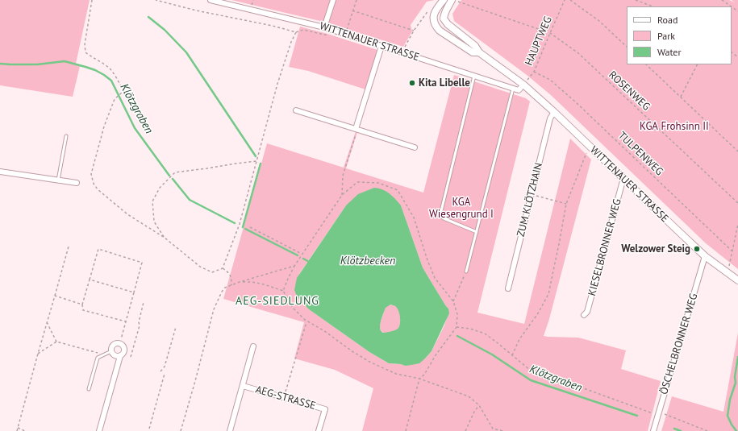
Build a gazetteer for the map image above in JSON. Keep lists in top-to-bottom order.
{
  "streets": {
    "street": [
      "WITTENAUER STRASSE",
      "ZUM KLÖTZHAIN",
      "KIESELBRONNER WEG",
      "ÖSCHELBRONNER WEG",
      "AEG-STRASSE"
    ],
    "path": ["HAUPTWEG", "ROSENWEG", "TULPENWEG"]
  },
  "crossings": [
    ["HAUPTWEG", "WITTENAUER STRASSE"],
    ["HAUPTWEG", "ROSENWEG"],
    ["HAUPTWEG", "TULPENWEG"],
    ["WITTENAUER STRASSE", "ZUM KLÖTZHAIN"],
    ["WITTENAUER STRASSE", "KIESELBRONNER WEG"],
    ["WITTENAUER STRASSE", "ÖSCHELBRONNER WEG"]
  ],
  "districts": ["AEG-SIEDLUNG"],
  "water": ["Klötzgraben", "Klötzbecken"],
  "parks": ["KGA Frohsinn II", "KGA Wiesengrund I"],
  "places": ["Kita Libelle", "Welzower Steig"],
  "legend": ["Road", "Park", "Water"]
}
